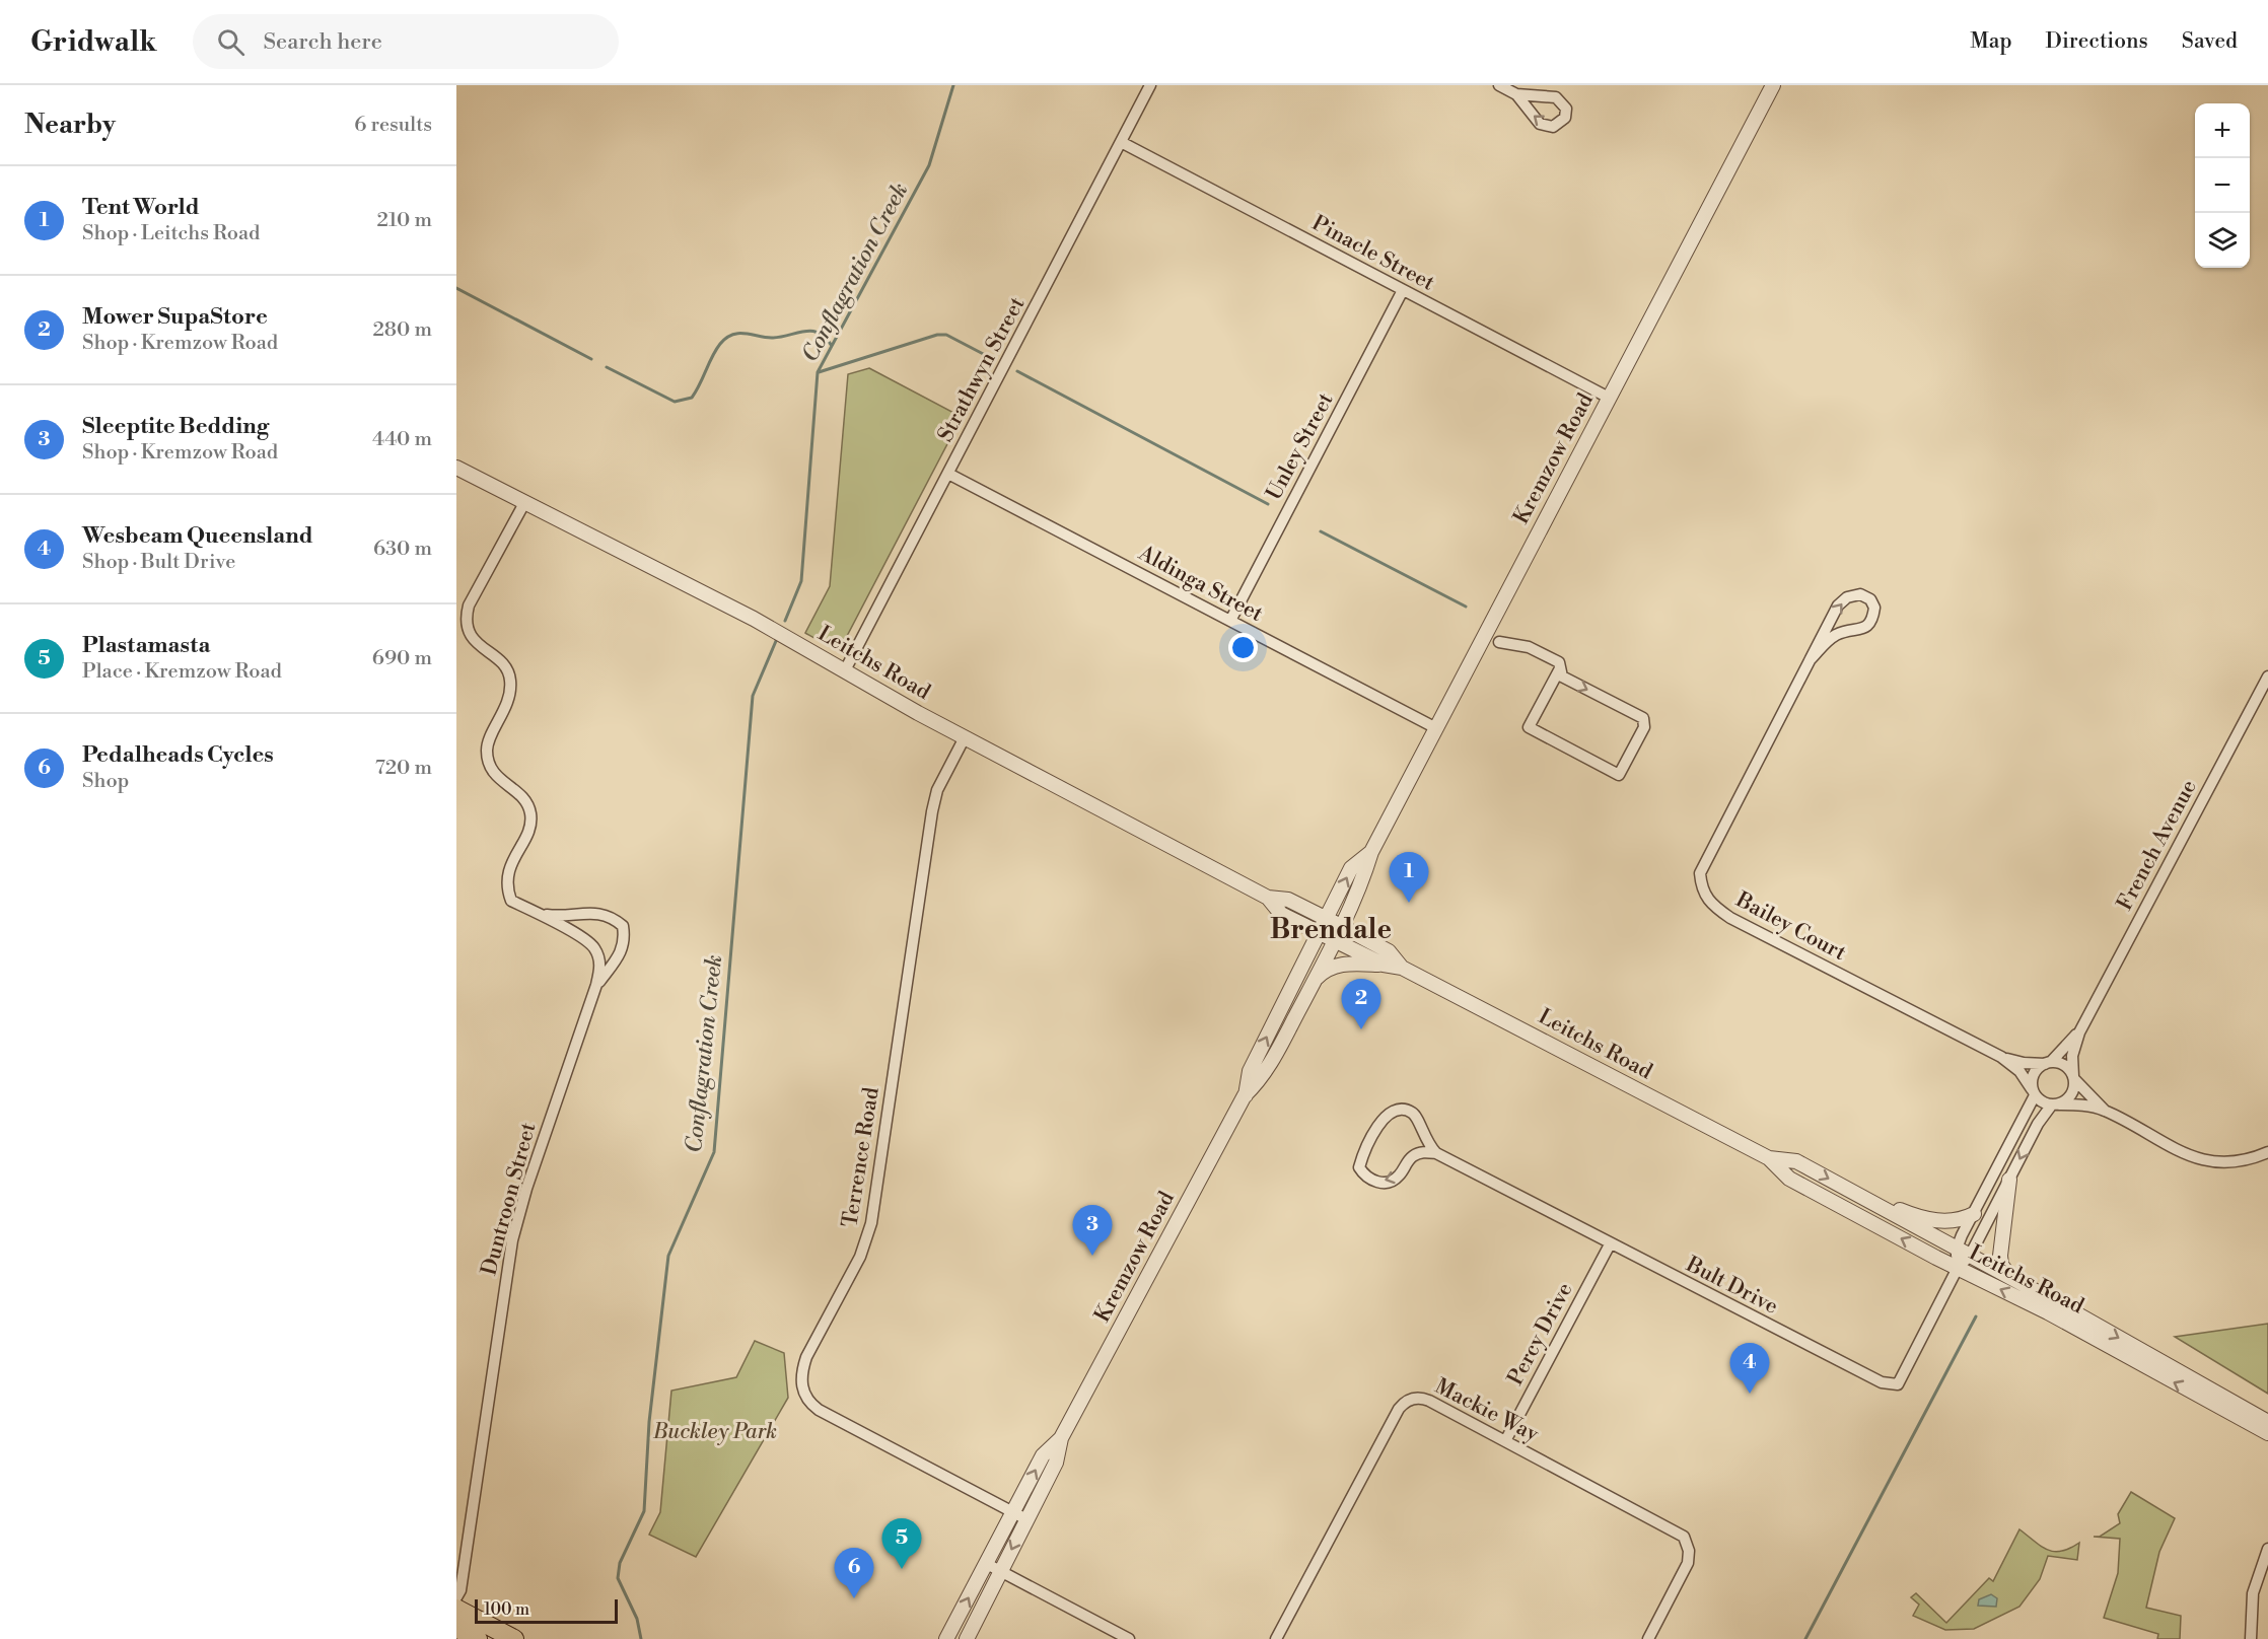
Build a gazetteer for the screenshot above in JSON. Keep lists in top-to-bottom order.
{
  "streets": {
    "street": [
      "Pinacle Street",
      "Strathwyn Street",
      "Unley Street",
      "Kremzow Road",
      "Aldinga Street",
      "Leitchs Road",
      "French Avenue",
      "Bailey Court",
      "Terrence Road",
      "Duntroon Street",
      "Bult Drive",
      "Percy Drive",
      "Mackie Way"
    ]
  },
  "crossings": [
    ["Pinacle Street", "Strathwyn Street"],
    ["Pinacle Street", "Unley Street"],
    ["Pinacle Street", "Kremzow Road"],
    ["Strathwyn Street", "Aldinga Street"],
    ["Strathwyn Street", "Leitchs Road"],
    ["Unley Street", "Aldinga Street"],
    ["Kremzow Road", "Aldinga Street"],
    ["Kremzow Road", "Leitchs Road"],
    ["Kremzow Road", "Terrence Road"],
    ["Leitchs Road", "Terrence Road"],
    ["Leitchs Road", "Duntroon Street"],
    ["Leitchs Road", "Bult Drive"],
    ["French Avenue", "Bailey Court"],
    ["Bult Drive", "Percy Drive"],
    ["Percy Drive", "Mackie Way"]
  ],
  "districts": ["Brendale"],
  "water": ["Conflagration Creek"],
  "parks": ["Buckley Park"],
  "scale_bar": "100 m",
  "page": {
    "header": "Gridwalk",
    "search": "Search here",
    "nav": ["Map", "Directions", "Saved"],
    "heading": ["Nearby", "6 results"],
    "map_buttons": ["+", "−"],
    "list": [
      {
        "mark": "1",
        "name": "Tent World",
        "note": "Shop · Leitchs Road",
        "value": "210 m"
      },
      {
        "mark": "2",
        "name": "Mower SupaStore",
        "note": "Shop · Kremzow Road",
        "value": "280 m"
      },
      {
        "mark": "3",
        "name": "Sleeptite Bedding",
        "note": "Shop · Kremzow Road",
        "value": "440 m"
      },
      {
        "mark": "4",
        "name": "Wesbeam Queensland",
        "note": "Shop · Bult Drive",
        "value": "630 m"
      },
      {
        "mark": "5",
        "name": "Plastamasta",
        "note": "Place · Kremzow Road",
        "value": "690 m"
      },
      {
        "mark": "6",
        "name": "Pedalheads Cycles",
        "note": "Shop",
        "value": "720 m"
      }
    ],
    "pins": [
      "1",
      "2",
      "3",
      "4",
      "5",
      "6"
    ],
    "scale": "100 m"
  }
}
